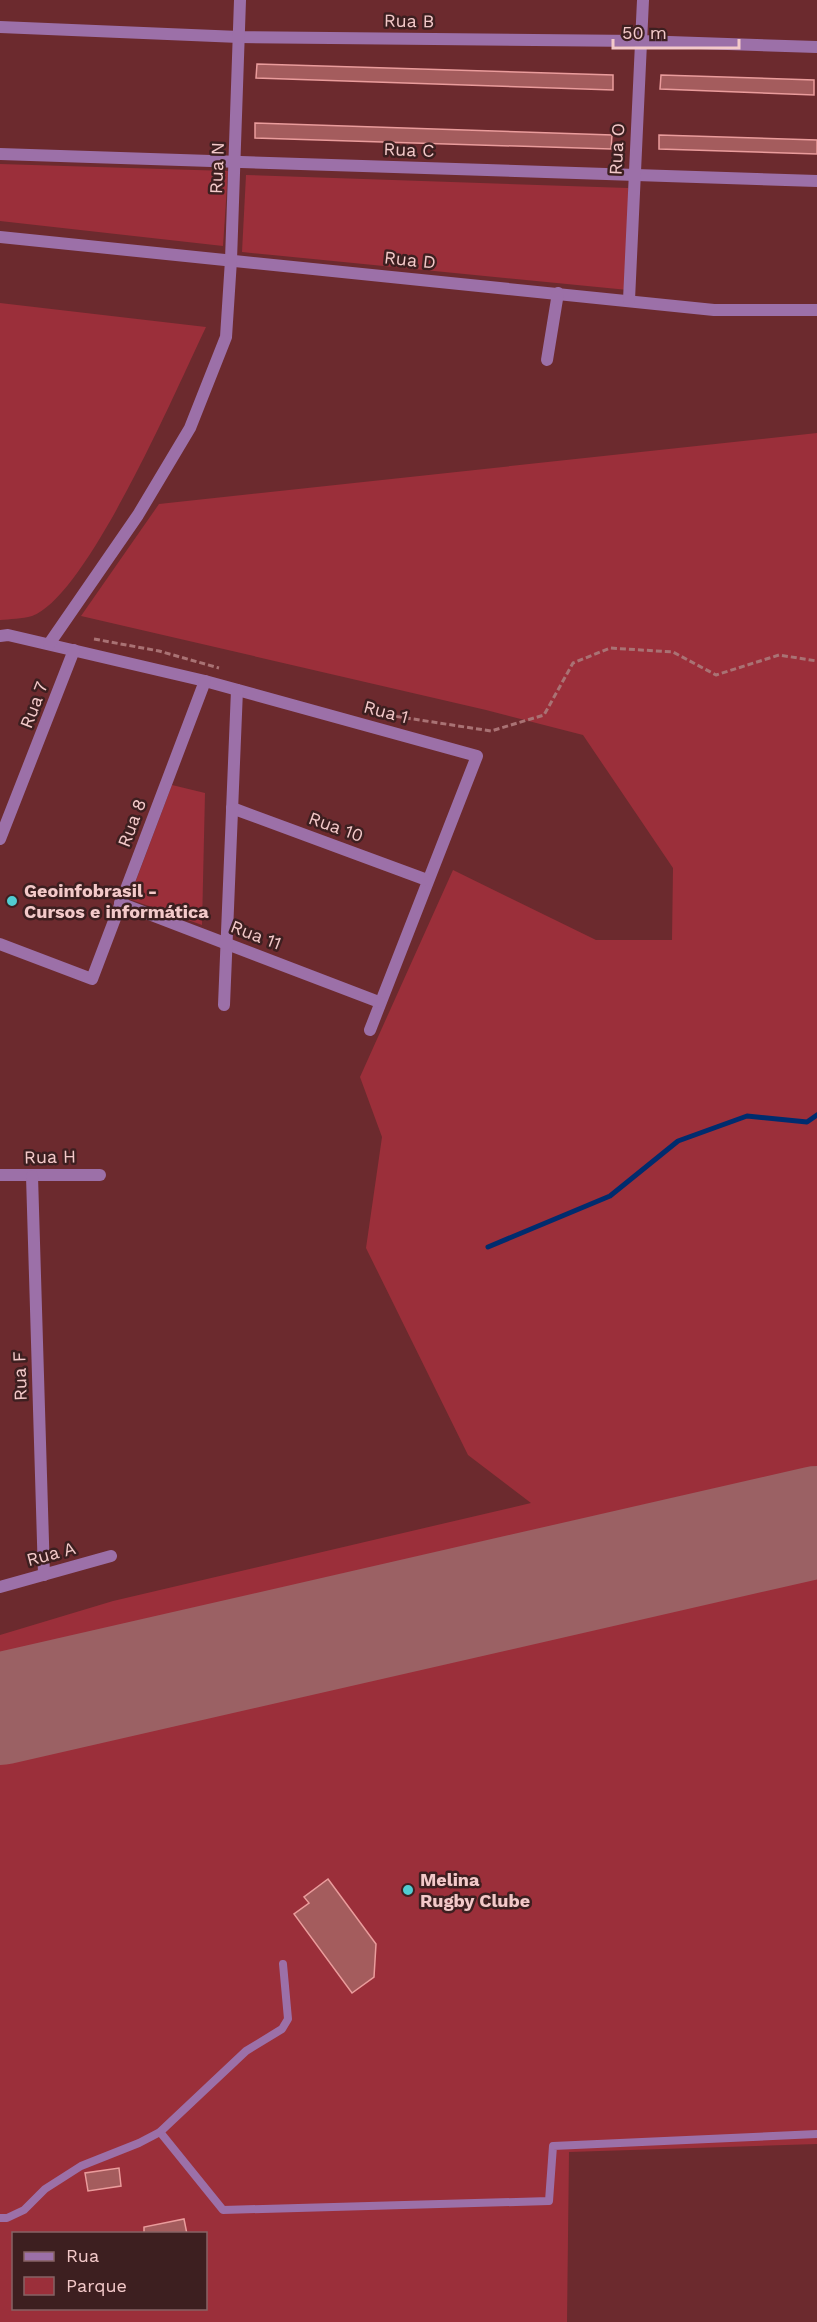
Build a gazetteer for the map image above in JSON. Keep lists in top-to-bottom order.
{
  "streets": {
    "street": [
      "Rua B",
      "Rua O",
      "Rua C",
      "Rua N",
      "Rua D",
      "Rua 7",
      "Rua 1",
      "Rua 8",
      "Rua 10",
      "Rua 11",
      "Rua H",
      "Rua F",
      "Rua A"
    ]
  },
  "crossings": [
    ["Rua B", "Rua O"],
    ["Rua B", "Rua N"],
    ["Rua O", "Rua C"],
    ["Rua O", "Rua D"],
    ["Rua C", "Rua N"],
    ["Rua N", "Rua D"],
    ["Rua N", "Rua 1"],
    ["Rua 7", "Rua 1"],
    ["Rua 1", "Rua 8"],
    ["Rua 1", "Rua 10"],
    ["Rua 1", "Rua 11"],
    ["Rua 8", "Rua 11"],
    ["Rua H", "Rua F"],
    ["Rua F", "Rua A"]
  ],
  "places": ["Geoinfobrasil - Cursos e informática", "Melina Rugby Clube"],
  "legend": ["Rua", "Parque"],
  "scale_bar": "50 m"
}
